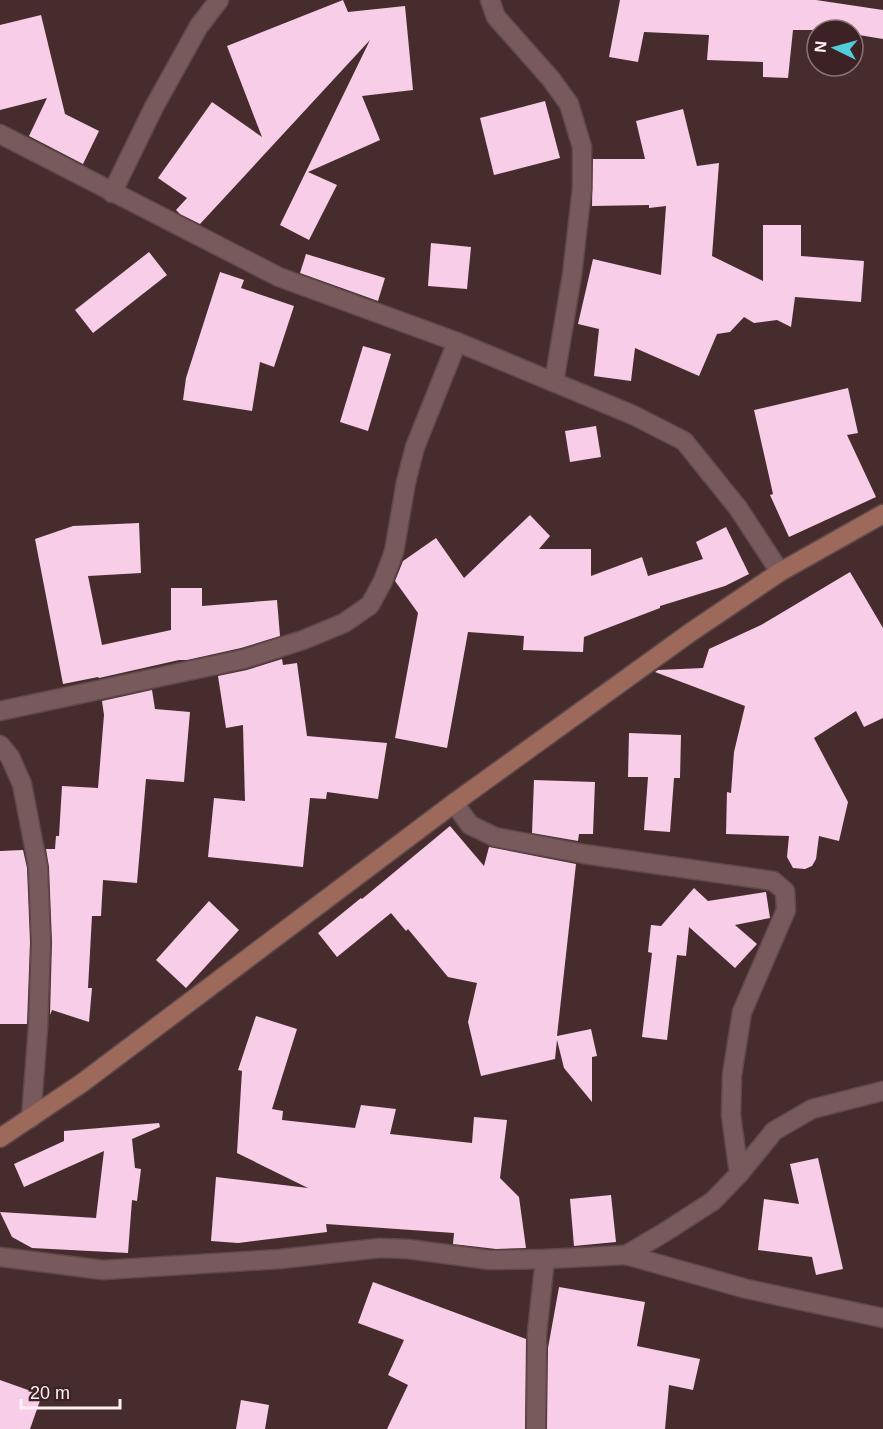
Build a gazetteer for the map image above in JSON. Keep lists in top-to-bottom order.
{
  "scale_bar": "20 m",
  "north": "left"
}
